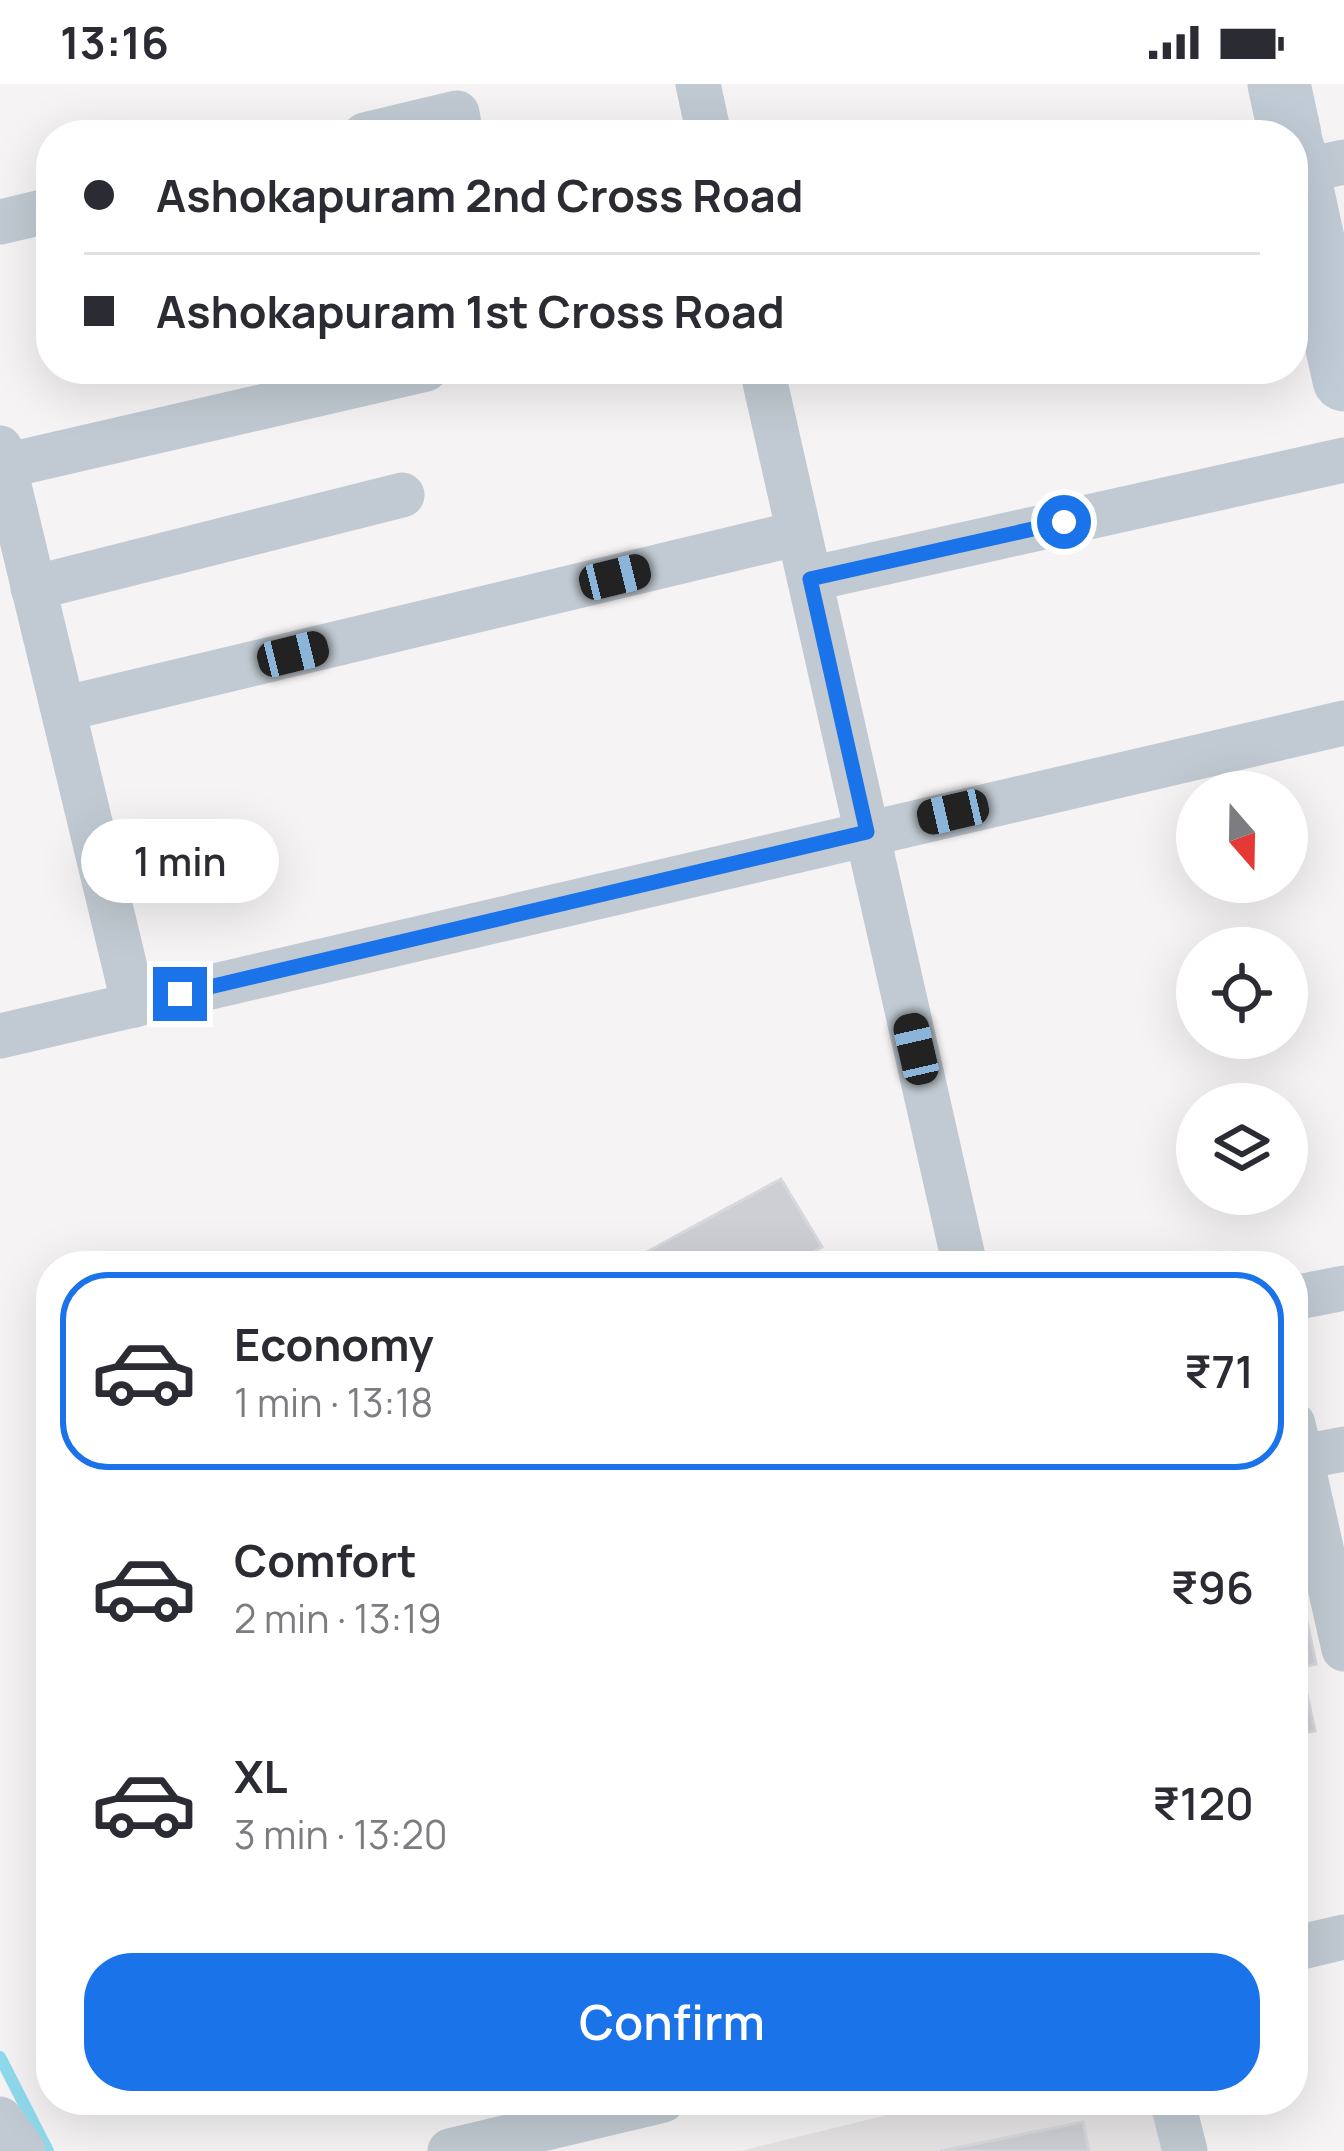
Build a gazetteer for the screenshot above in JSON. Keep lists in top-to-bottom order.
{
  "north": "bottom",
  "page": {
    "status": "13:16",
    "banner": ["Ashokapuram 2nd Cross Road", "Ashokapuram 1st Cross Road"],
    "bubble": "1 min",
    "list": [
      {
        "name": "Economy",
        "note": "1 min · 13:18",
        "value": "₹71"
      },
      {
        "name": "Comfort",
        "note": "2 min · 13:19",
        "value": "₹96"
      },
      {
        "name": "XL",
        "note": "3 min · 13:20",
        "value": "₹120"
      }
    ],
    "buttons": "Confirm"
  }
}
